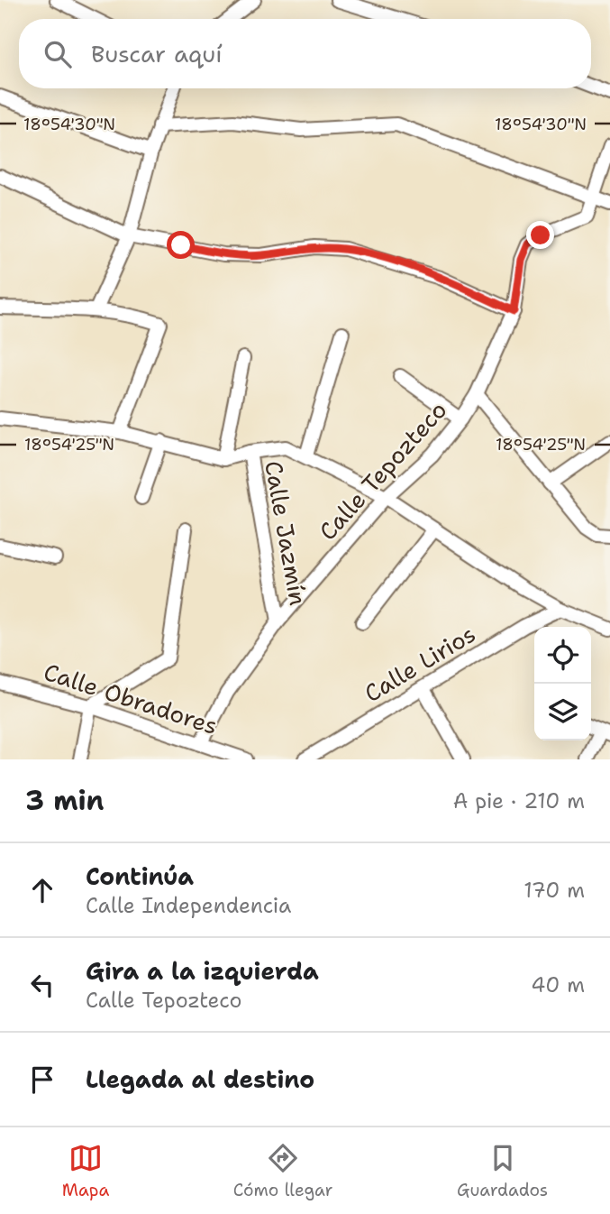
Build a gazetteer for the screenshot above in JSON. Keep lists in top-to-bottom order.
{
  "streets": {
    "street": [
      "Calle Tepozteco",
      "Calle Jazmín",
      "Calle Lirios",
      "Calle Obradores"
    ]
  },
  "crossings": [
    ["Calle Tepozteco", "Calle Jazmín"],
    ["Calle Tepozteco", "Calle Obradores"]
  ],
  "page": {
    "search": "Buscar aquí",
    "heading": ["3 min", "A pie · 210 m"],
    "list": [
      ["Continúa", "Calle Independencia", "170 m"],
      ["Gira a la izquierda", "Calle Tepozteco", "40 m"],
      "Llegada al destino"
    ],
    "nav": ["Mapa", "Cómo llegar", "Guardados"]
  },
  "coordinates": ["18°54'30\"N", "18°54'25\"N"]
}
